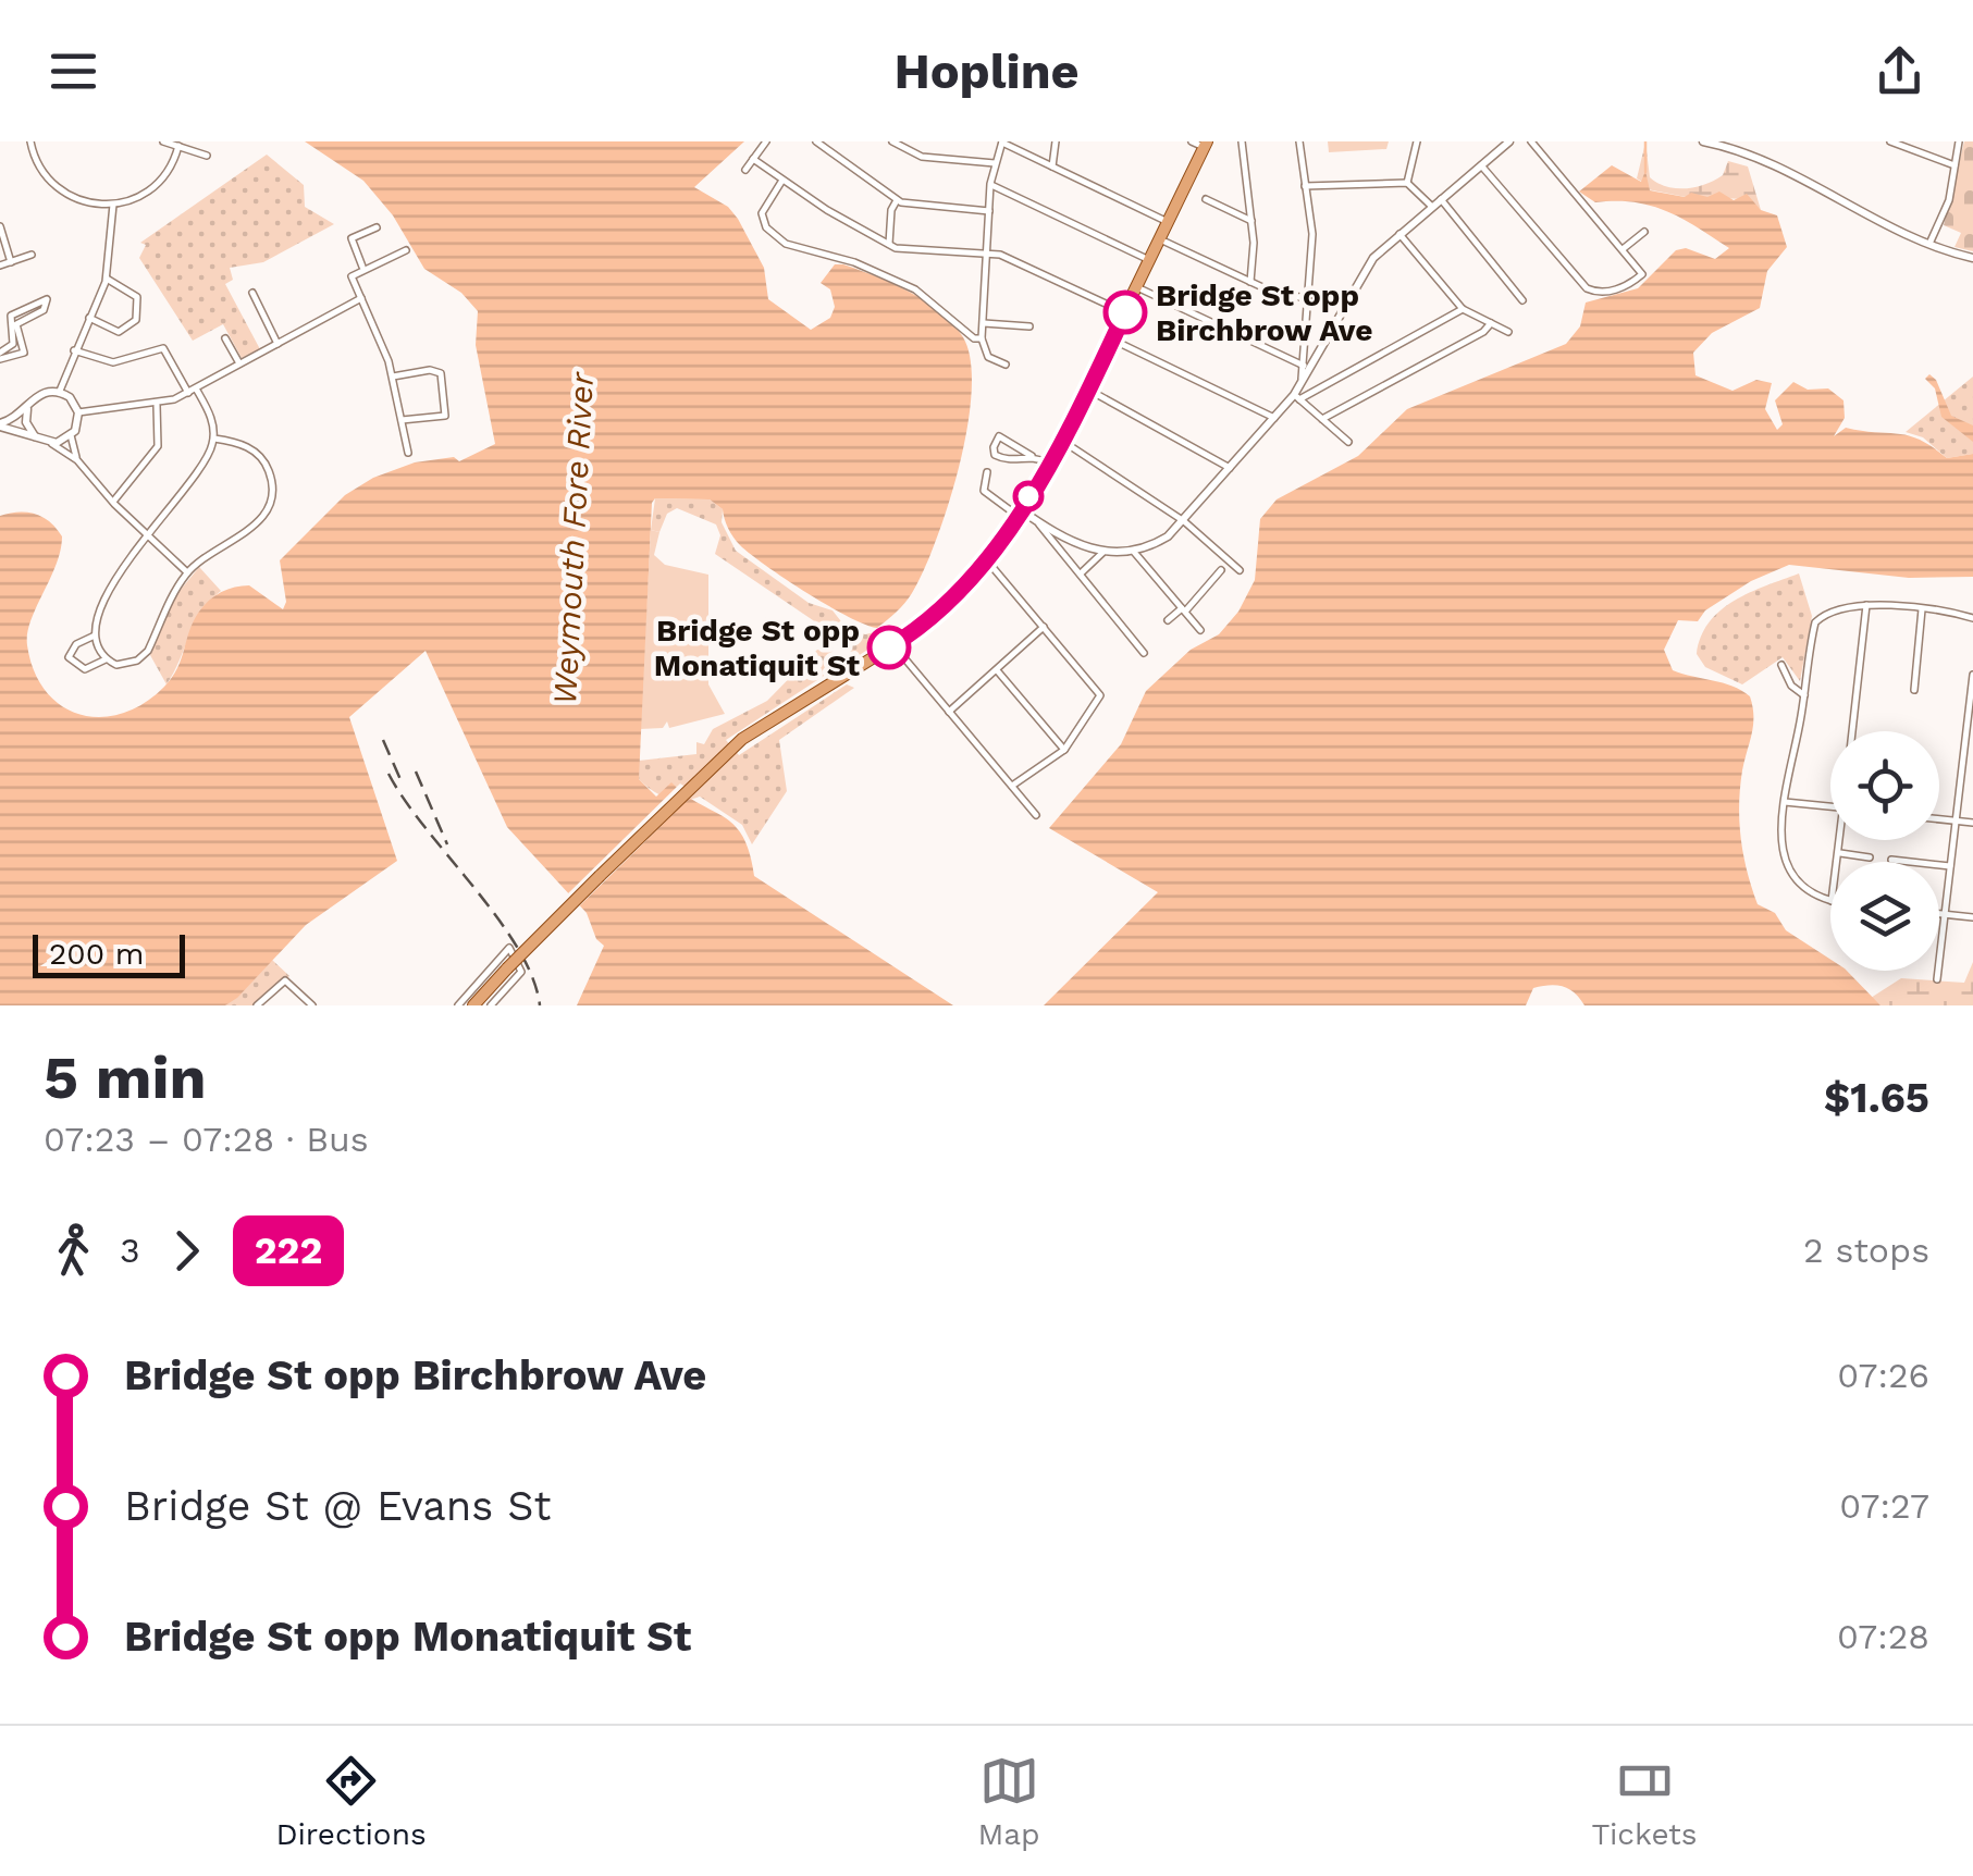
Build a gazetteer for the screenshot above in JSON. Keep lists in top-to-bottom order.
{
  "water": ["Weymouth Fore River"],
  "places": ["Bridge St opp Birchbrow Ave", "Bridge St opp Monatiquit St"],
  "lines": ["bus line 222"],
  "scale_bar": "200 m",
  "page": {
    "header": "Hopline",
    "scale": "200 m",
    "heading": ["5 min", "07:23 – 07:28 · Bus", "$1.65"],
    "legs": ["3", "222", "2 stops"],
    "list": [
      {
        "name": "Bridge St opp Birchbrow Ave",
        "value": "07:26"
      },
      {
        "name": "Bridge St @ Evans St",
        "value": "07:27"
      },
      {
        "name": "Bridge St opp Monatiquit St",
        "value": "07:28"
      }
    ],
    "tabs": ["Directions", "Map", "Tickets"]
  }
}
